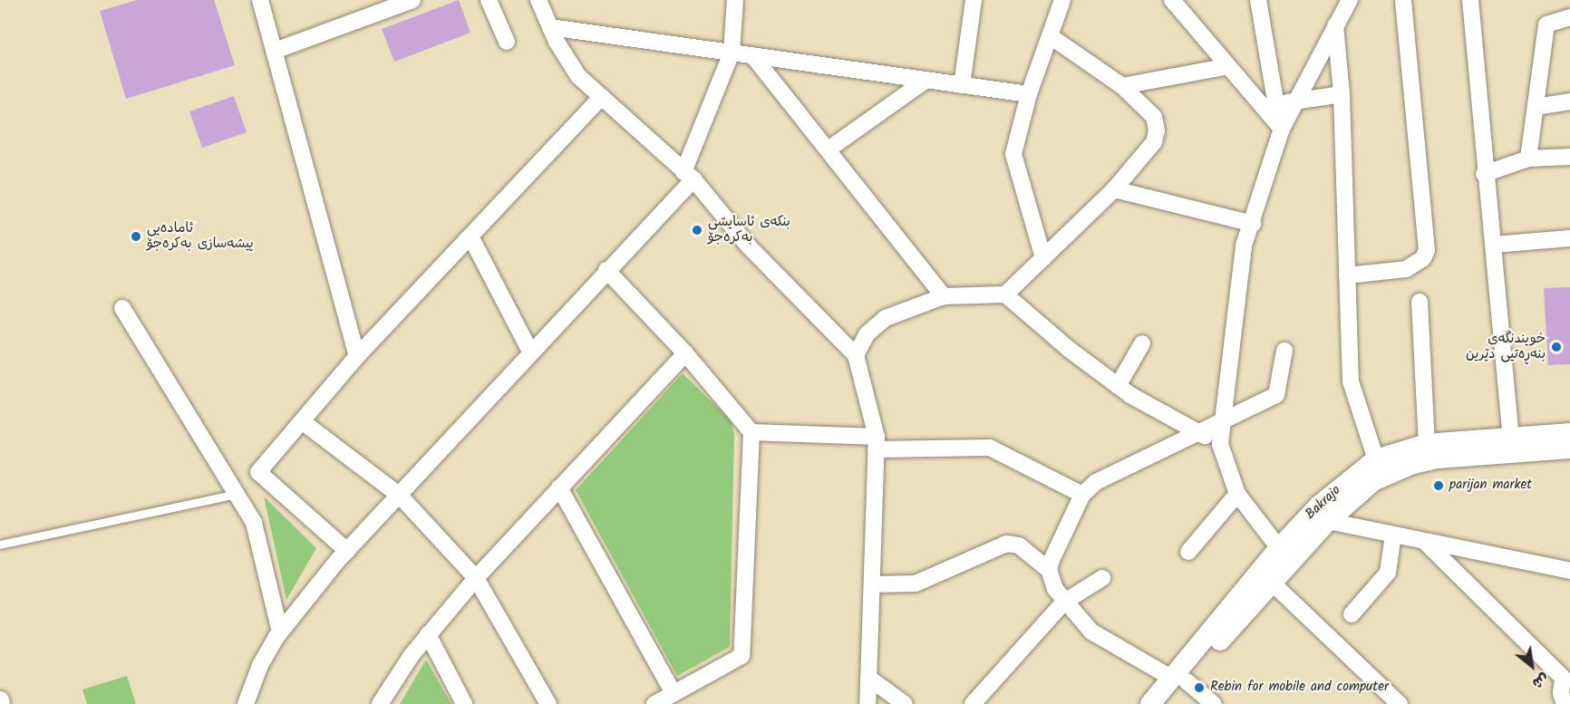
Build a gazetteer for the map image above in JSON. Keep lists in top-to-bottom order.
{
  "streets": {
    "street": ["Bakrajo"]
  },
  "places": [
    "بنکەی ئاسایشی بەکرەجۆ",
    "ئامادەیی پیشەسازی بەکرەجۆ",
    "خویندنگەی بنەڕەتیی دێرین",
    "parijan market",
    "Rebin for mobile and computer"
  ],
  "north": "bottom right"
}
